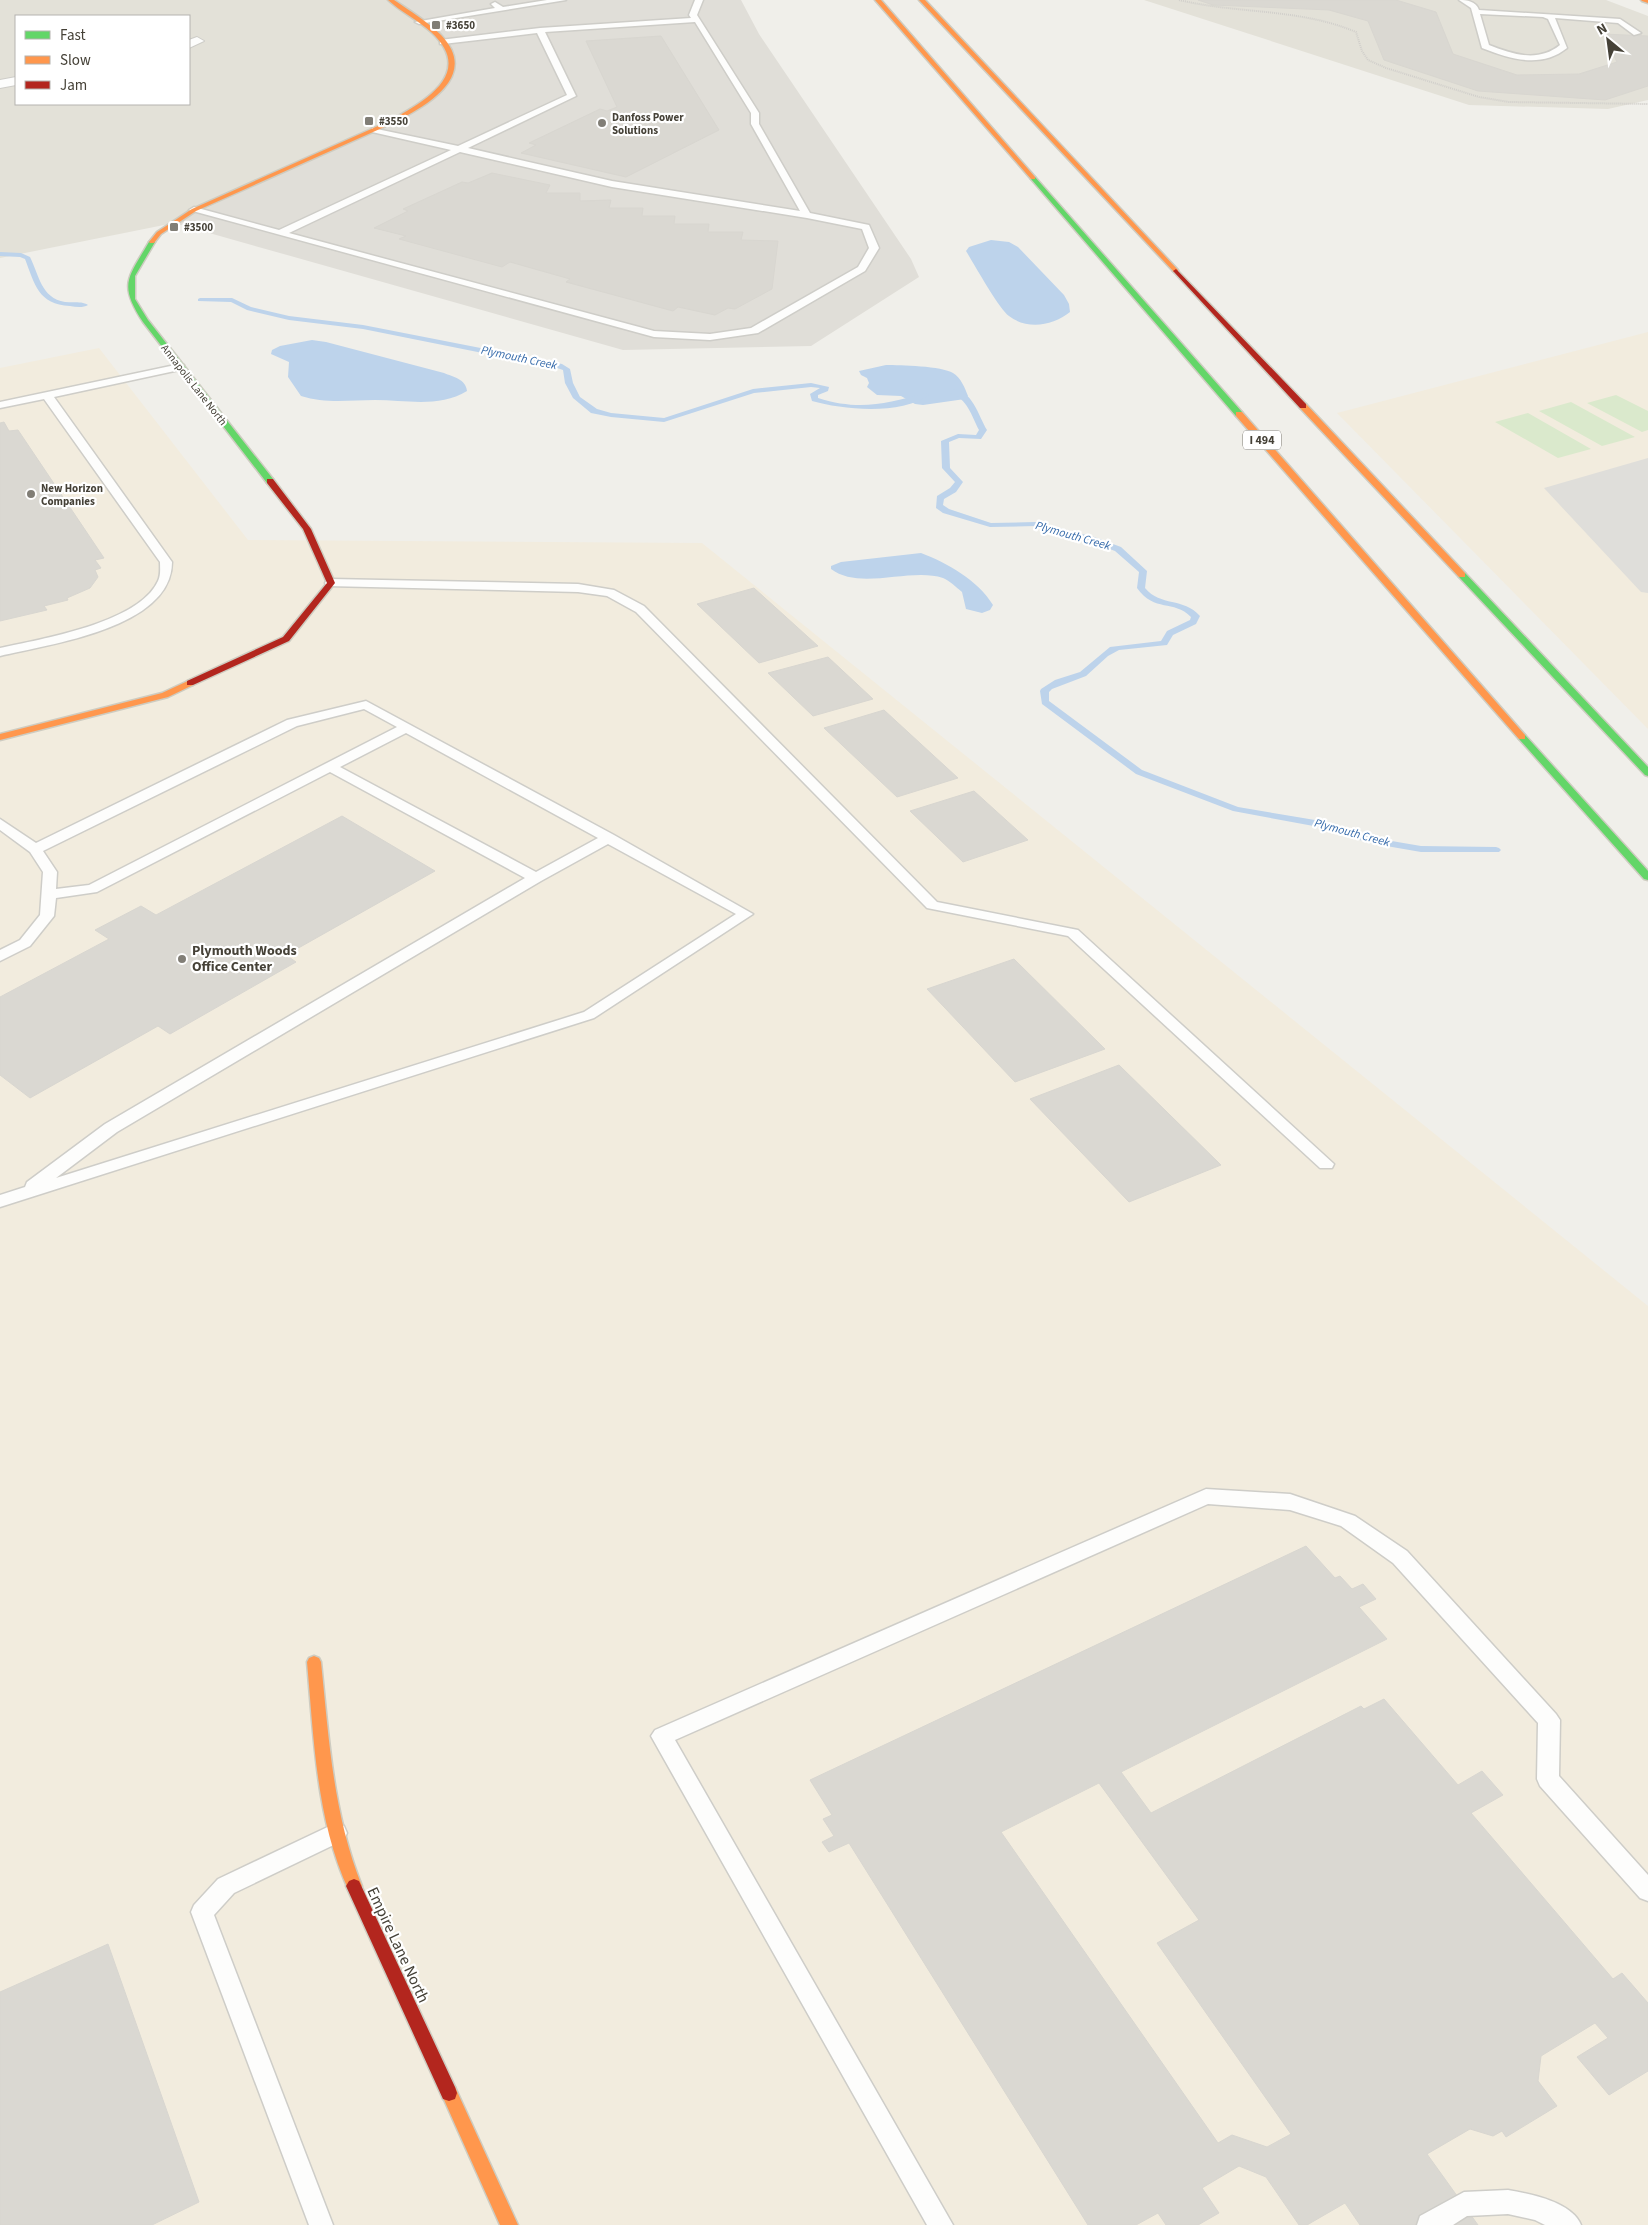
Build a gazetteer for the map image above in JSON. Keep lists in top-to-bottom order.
{
  "streets": {
    "main road": ["Annapolis Lane North", "I 494", "Empire Lane North"]
  },
  "water": ["Plymouth Creek"],
  "places": {
    "transit": ["#3650", "#3550", "#3500"],
    "other": ["Danfoss Power Solutions", "New Horizon Companies", "Plymouth Woods Office Center"]
  },
  "legend": ["Fast", "Slow", "Jam"],
  "north": "top left"
}
